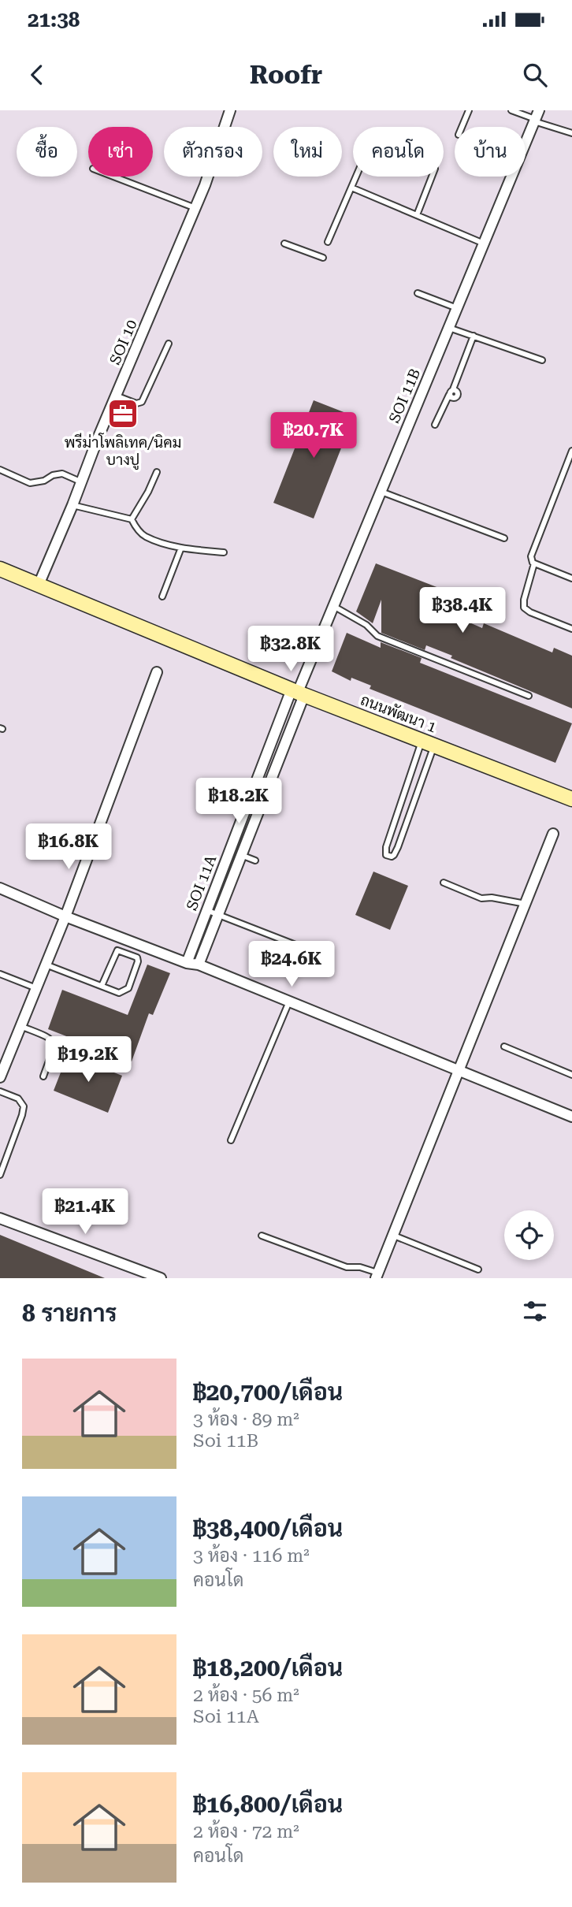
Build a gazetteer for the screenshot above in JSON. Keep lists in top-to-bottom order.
{
  "streets": {
    "main road": ["ถนนพัฒนา 1"],
    "street": ["SOI 10", "SOI 11B", "SOI 11A"]
  },
  "crossings": [
    ["SOI 10", "ถนนพัฒนา 1"],
    ["SOI 11B", "ถนนพัฒนา 1"],
    ["SOI 11B", "SOI 11A"],
    ["ถนนพัฒนา 1", "SOI 11A"]
  ],
  "places": {
    "office": ["พรีม่าโพลิเทค/นิคม บางปู"]
  },
  "page": {
    "status": "21:38",
    "header": "Roofr",
    "chip": [
      "ซื้อ",
      "เช่า",
      "ตัวกรอง",
      "ใหม่",
      "คอนโด",
      "บ้าน"
    ],
    "price": [
      "฿20.7K",
      "฿38.4K",
      "฿32.8K",
      "฿18.2K",
      "฿16.8K",
      "฿24.6K",
      "฿19.2K",
      "฿21.4K"
    ],
    "heading": "8 รายการ",
    "list": [
      {
        "name": "฿20,700/เดือน",
        "note": "3 ห้อง · 89 m² · Soi 11B"
      },
      {
        "name": "฿38,400/เดือน",
        "note": "3 ห้อง · 116 m² · คอนโด"
      },
      {
        "name": "฿18,200/เดือน",
        "note": "2 ห้อง · 56 m² · Soi 11A"
      },
      {
        "name": "฿16,800/เดือน",
        "note": "2 ห้อง · 72 m² · คอนโด"
      }
    ]
  }
}
